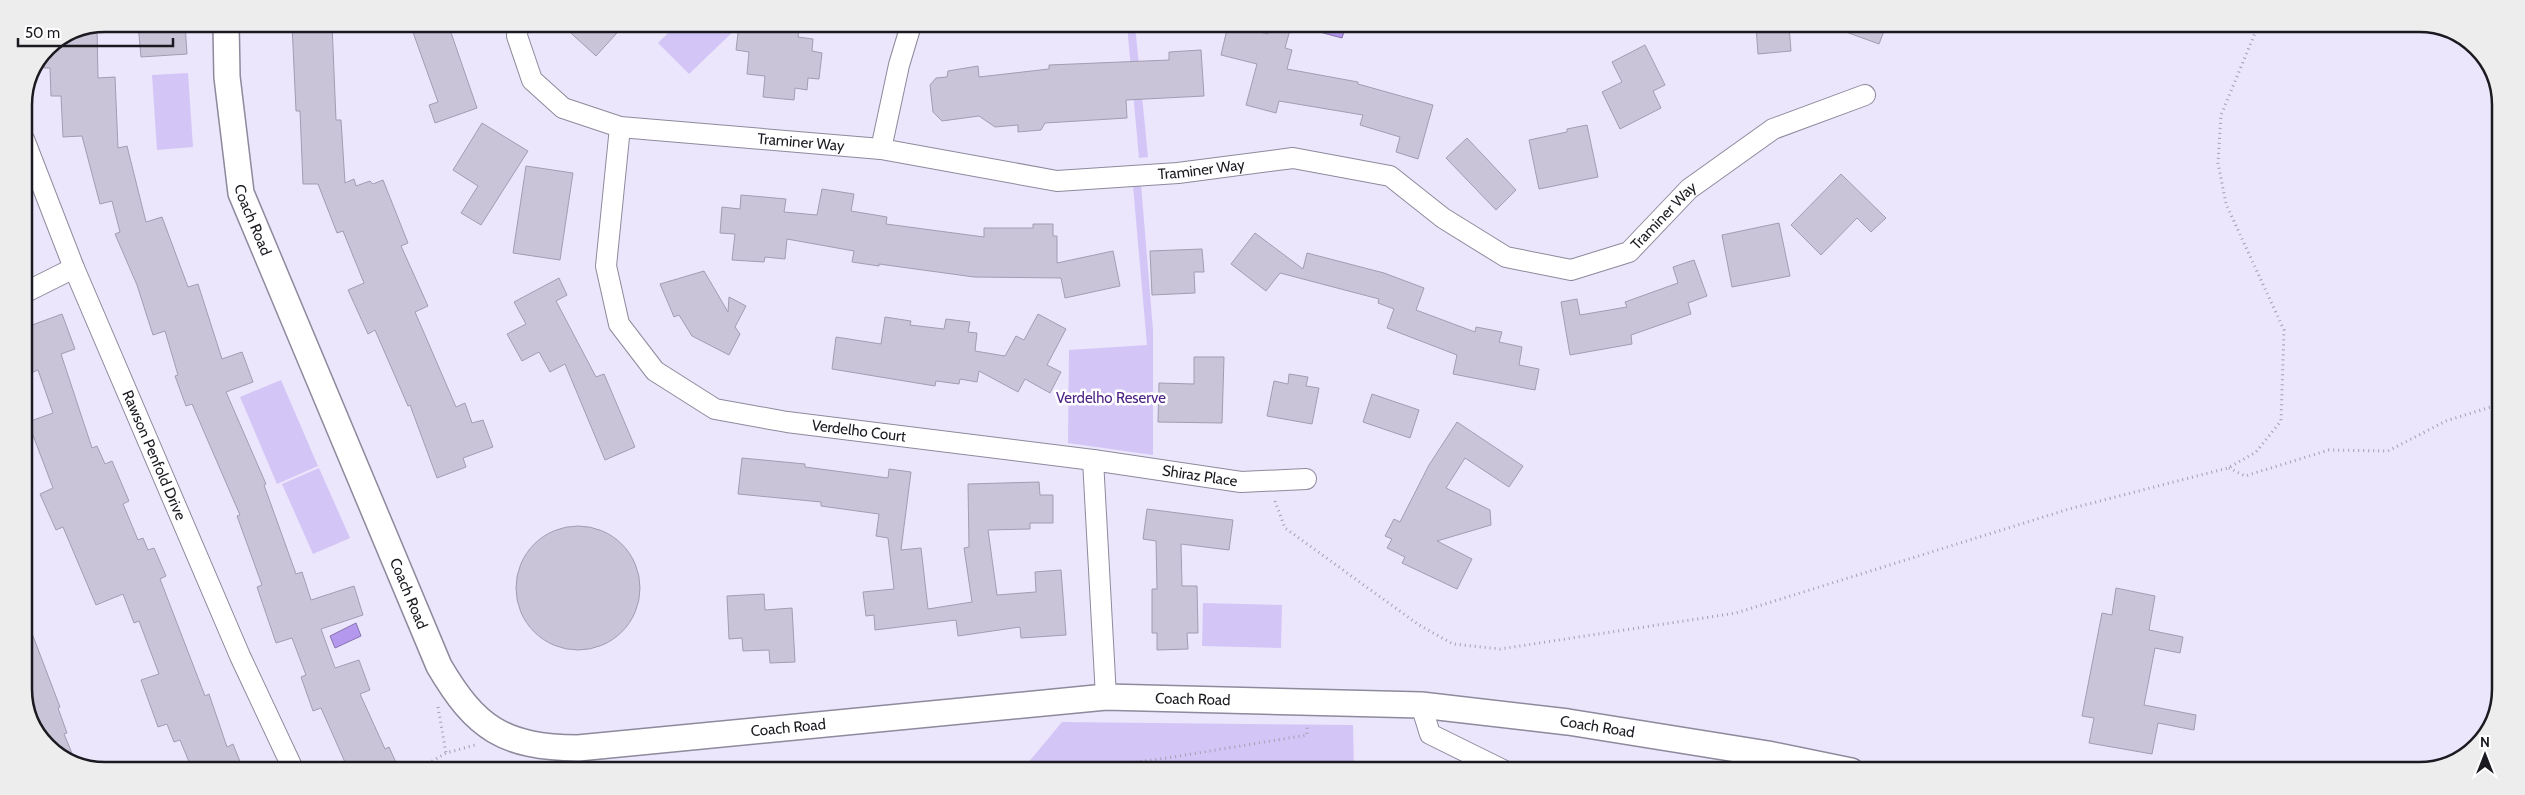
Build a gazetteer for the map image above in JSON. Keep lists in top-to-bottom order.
{
  "streets": {
    "street": [
      "Traminer Way",
      "Coach Road",
      "Verdelho Court",
      "Rawson Penfold Drive",
      "Shiraz Place"
    ]
  },
  "crossings": [
    ["Traminer Way", "Verdelho Court"],
    ["Verdelho Court", "Shiraz Place"]
  ],
  "parks": ["Verdelho Reserve"],
  "scale_bar": "50 m",
  "north": "top"
}
